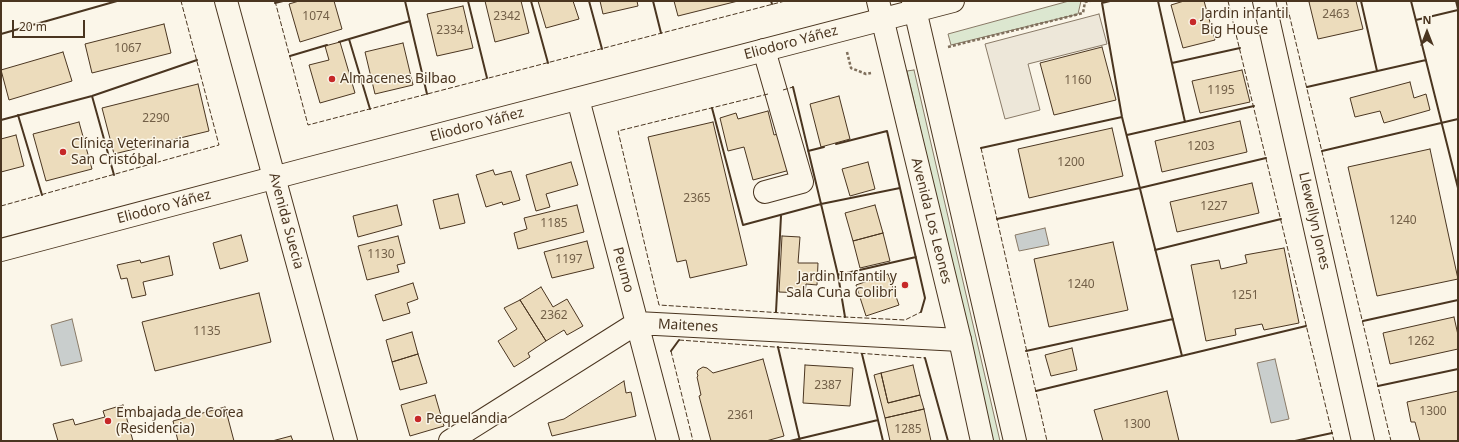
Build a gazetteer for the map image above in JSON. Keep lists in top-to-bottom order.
{
  "streets": {
    "main road": [
      "Eliodoro Yáñez",
      "Avenida Suecia",
      "Avenida Los Leones",
      "Llewellyn Jones",
      "Peumo",
      "Maitenes"
    ]
  },
  "crossings": [
    ["Eliodoro Yáñez", "Avenida Suecia"],
    ["Eliodoro Yáñez", "Avenida Los Leones"],
    ["Eliodoro Yáñez", "Peumo"],
    ["Avenida Los Leones", "Maitenes"],
    ["Peumo", "Maitenes"]
  ],
  "places": [
    "Jardin infantil Big House",
    "Almacenes Bilbao",
    "Clínica Veterinaria San Cristóbal",
    "Jardin Infantil y Sala Cuna Colibri",
    "Pequelandia",
    "Embajada de Corea (Residencia)"
  ],
  "house_numbers": [
    "2463",
    "1074",
    "2342",
    "2334",
    "1067",
    "1160",
    "1195",
    "2290",
    "1203",
    "1200",
    "2365",
    "1227",
    "1240",
    "1185",
    "1130",
    "1197",
    "1240",
    "1251",
    "2362",
    "1135",
    "1262",
    "2387",
    "1300",
    "2361",
    "1300",
    "1285"
  ],
  "scale_bar": "20 m",
  "north": "top"
}
